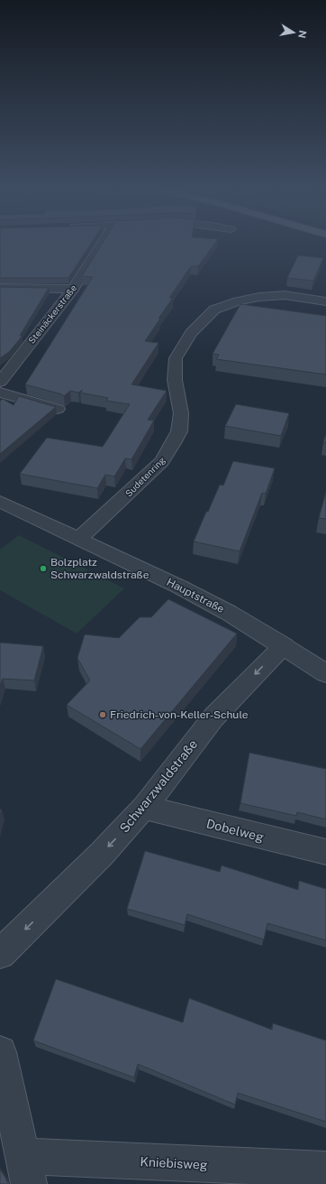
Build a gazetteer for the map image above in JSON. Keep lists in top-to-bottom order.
{
  "streets": {
    "street": [
      "Steinäckerstraße",
      "Sudetenring",
      "Hauptstraße",
      "Schwarzwaldstraße",
      "Dobelweg",
      "Kniebisweg"
    ]
  },
  "crossings": [
    ["Sudetenring", "Hauptstraße"],
    ["Hauptstraße", "Schwarzwaldstraße"],
    ["Schwarzwaldstraße", "Dobelweg"]
  ],
  "one_way": ["Schwarzwaldstraße"],
  "places": ["Bolzplatz Schwarzwaldstraße", "Friedrich-von-Keller-Schule"],
  "north": "right"
}
